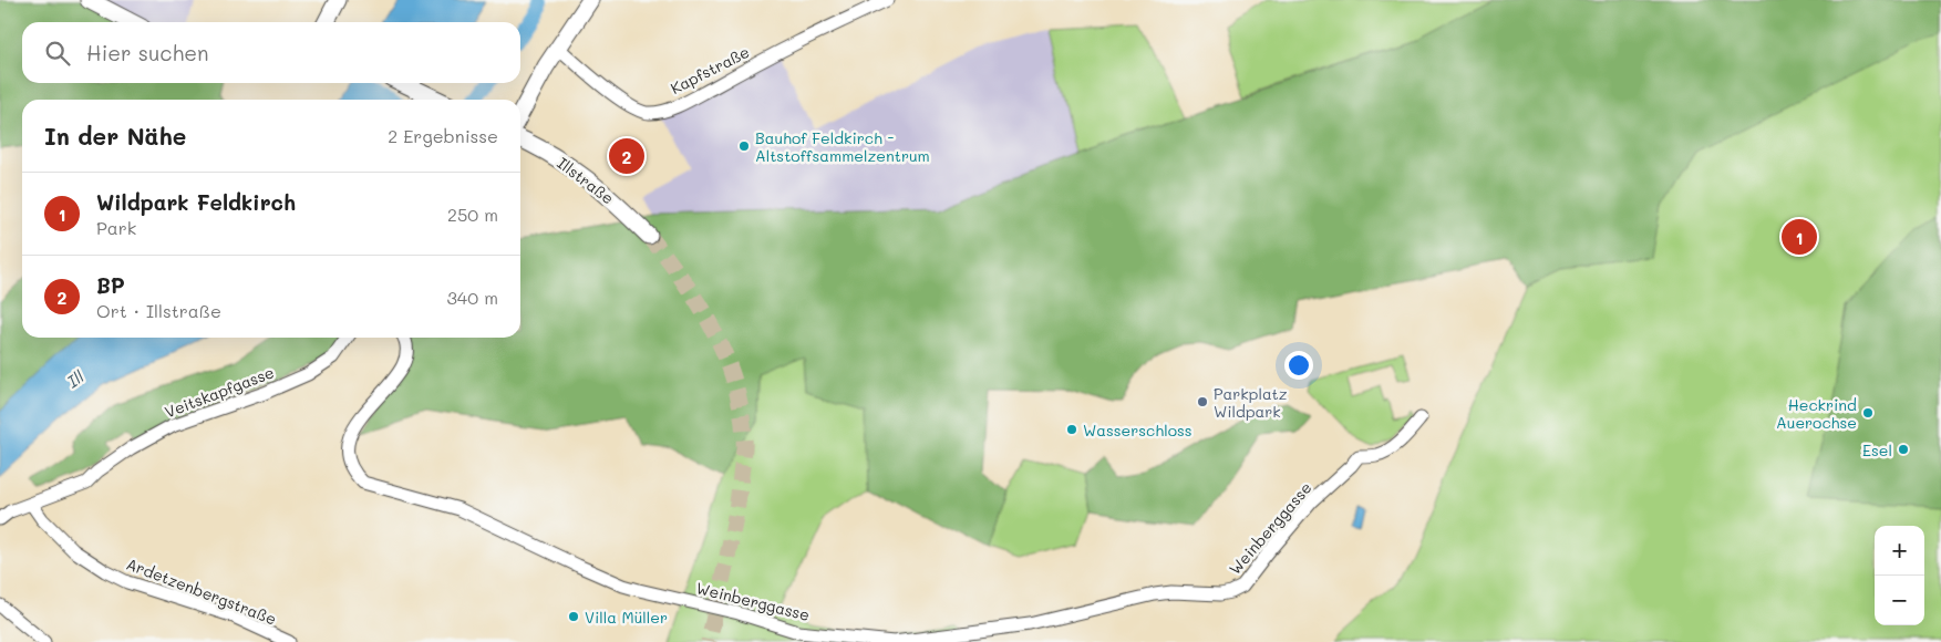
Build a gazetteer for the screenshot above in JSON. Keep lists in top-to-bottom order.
{
  "streets": {
    "main road": ["Illstraße"],
    "street": [
      "Kapfstraße",
      "Veitskapfgasse",
      "Weinberggasse",
      "Ardetzenbergstraße"
    ]
  },
  "crossings": [
    ["Veitskapfgasse", "Ardetzenbergstraße"]
  ],
  "water": ["Ill"],
  "places": [
    "Bauhof Feldkirch - Altstoffsammelzentrum",
    "Parkplatz Wildpark",
    "Heckrind Auerochse",
    "Wasserschloss",
    "Esel",
    "Villa Müller"
  ],
  "page": {
    "search": "Hier suchen",
    "heading": ["In der Nähe", "2 Ergebnisse"],
    "pins": ["2", "1"],
    "list": [
      {
        "mark": "1",
        "name": "Wildpark Feldkirch",
        "note": "Park",
        "value": "250 m"
      },
      {
        "mark": "2",
        "name": "BP",
        "note": "Ort · Illstraße",
        "value": "340 m"
      }
    ],
    "map_buttons": ["+", "−"]
  }
}
